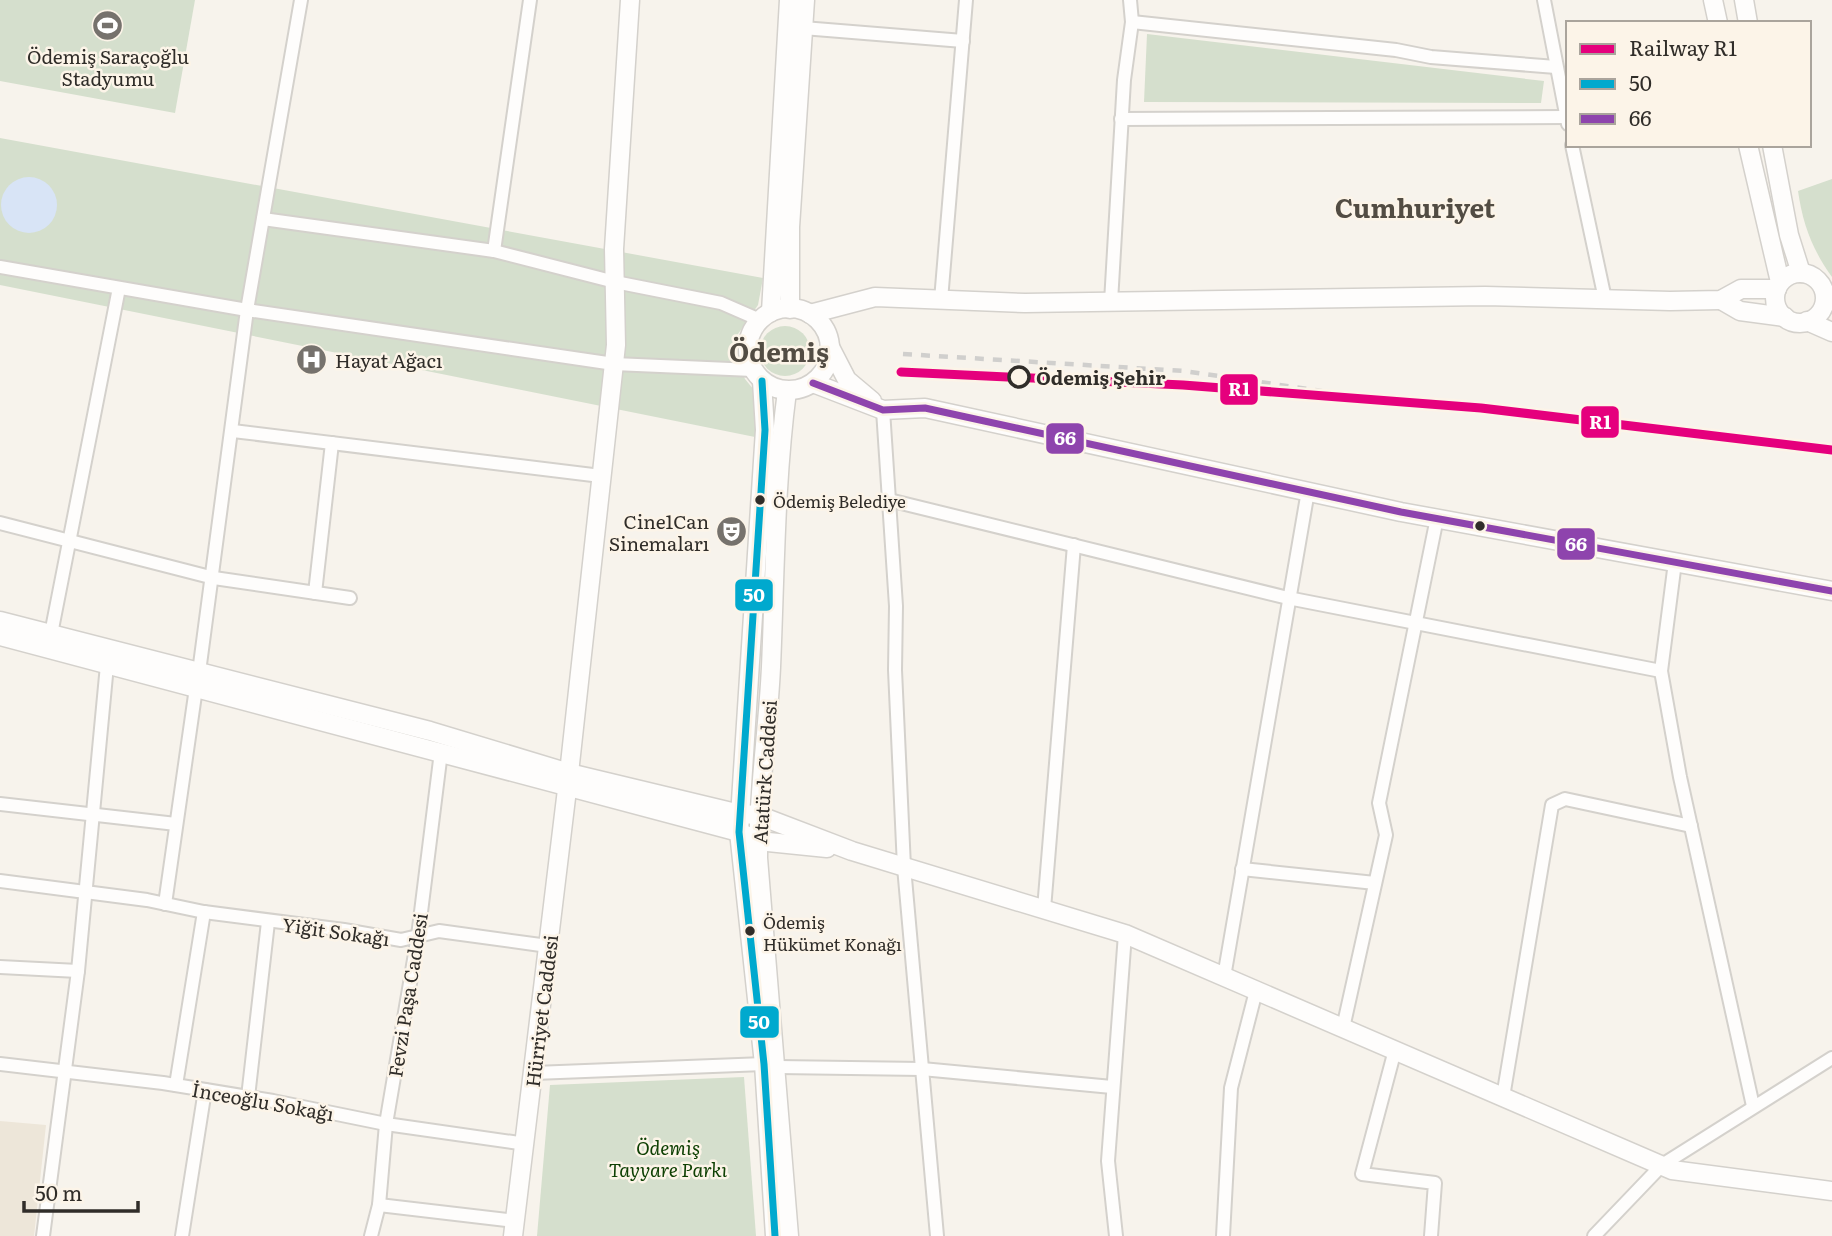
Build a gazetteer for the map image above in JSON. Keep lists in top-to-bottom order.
{
  "streets": {
    "street": [
      "Atatürk Caddesi",
      "Yiğit Sokağı",
      "Fevzi Paşa Caddesi",
      "Hürriyet Caddesi",
      "İnceoğlu Sokağı"
    ]
  },
  "crossings": [
    ["Yiğit Sokağı", "Fevzi Paşa Caddesi"],
    ["Yiğit Sokağı", "Hürriyet Caddesi"],
    ["Fevzi Paşa Caddesi", "İnceoğlu Sokağı"],
    ["Hürriyet Caddesi", "İnceoğlu Sokağı"]
  ],
  "districts": ["Cumhuriyet", "Ödemiş"],
  "parks": ["Ödemiş Tayyare Parkı"],
  "places": {
    "sports": ["Ödemiş Saraçoğlu Stadyumu"],
    "hospital": ["Hayat Ağacı"],
    "other": ["Ödemiş Şehir", "Ödemiş Belediye", "Ödemiş Hükümet Konağı"],
    "theatre": ["Cine1Can Sinemaları"]
  },
  "lines": ["rail line R1", "transit line 50", "transit line 66"],
  "legend": ["Railway R1", "50", "66"],
  "scale_bar": "50 m"
}
